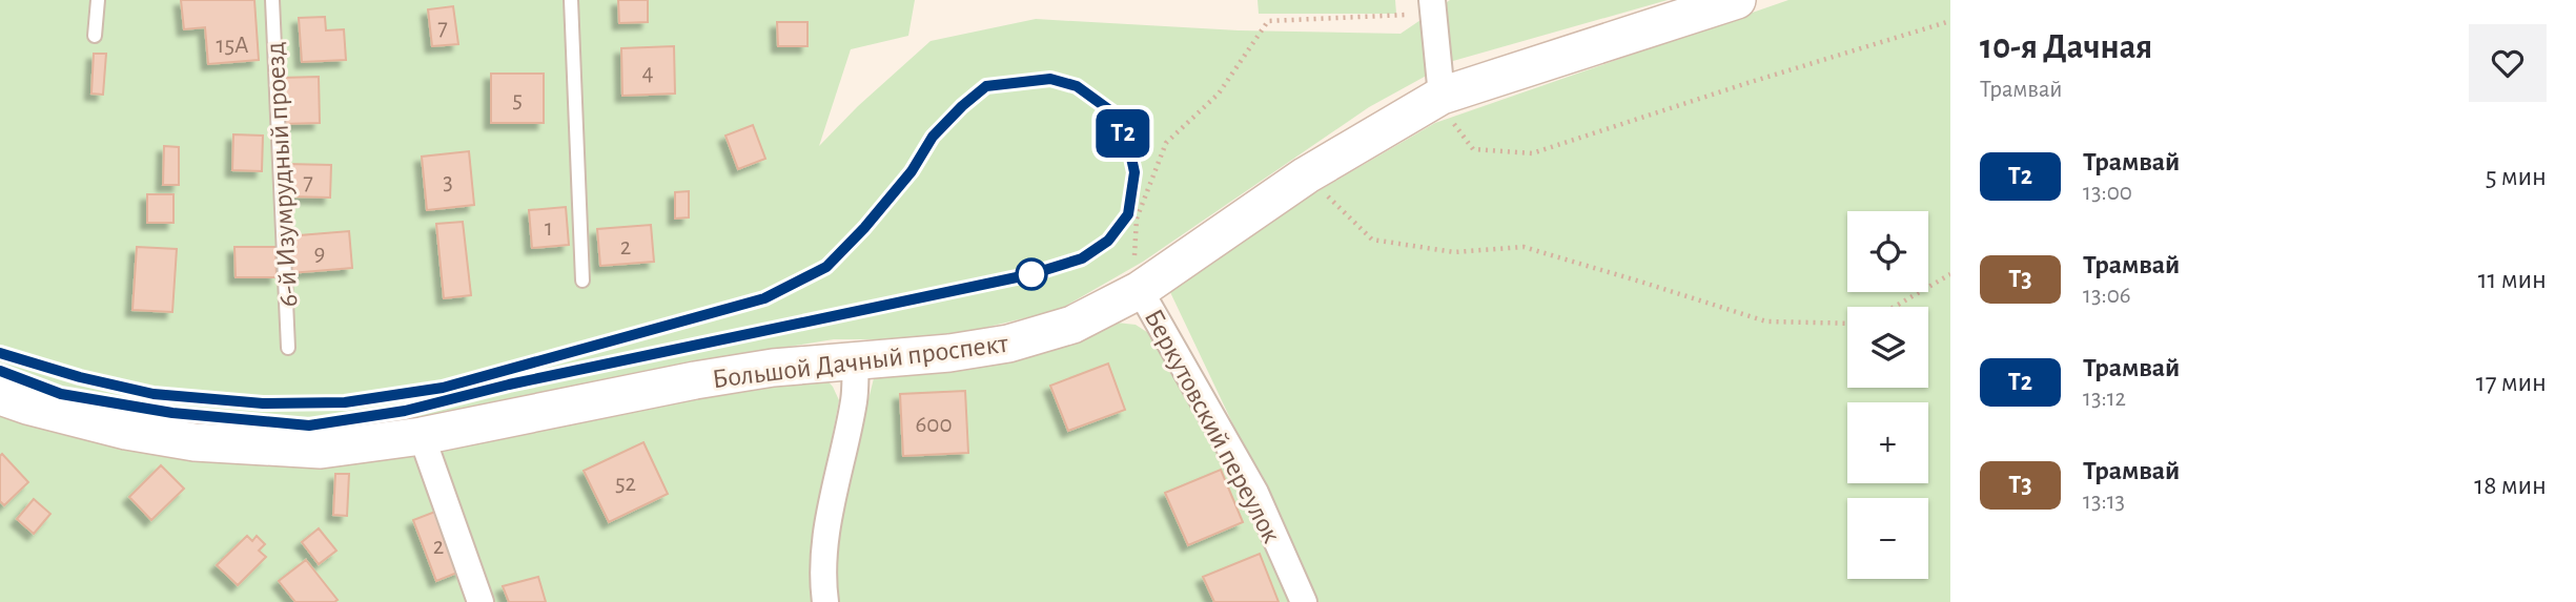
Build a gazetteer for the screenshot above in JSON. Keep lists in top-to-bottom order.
{
  "streets": {
    "main road": ["Большой Дачный проспект"],
    "street": ["Беркутовский переулок"],
    "lane": ["6-й Изумрудный проезд"]
  },
  "crossings": [
    ["Большой Дачный проспект", "Беркутовский переулок"]
  ],
  "lines": ["tram line T2"],
  "house_numbers": [
    "7",
    "15А",
    "4",
    "5",
    "7",
    "3",
    "1",
    "2",
    "9",
    "600",
    "52",
    "2"
  ],
  "page": {
    "on_map": "T2",
    "heading": ["10-я Дачная", "Трамвай"],
    "list": [
      {
        "mark": "T2",
        "name": "Трамвай",
        "note": "13:00",
        "value": "5 мин"
      },
      {
        "mark": "T3",
        "name": "Трамвай",
        "note": "13:06",
        "value": "11 мин"
      },
      {
        "mark": "T2",
        "name": "Трамвай",
        "note": "13:12",
        "value": "17 мин"
      },
      {
        "mark": "T3",
        "name": "Трамвай",
        "note": "13:13",
        "value": "18 мин"
      }
    ],
    "map_buttons": ["+", "−"]
  }
}
